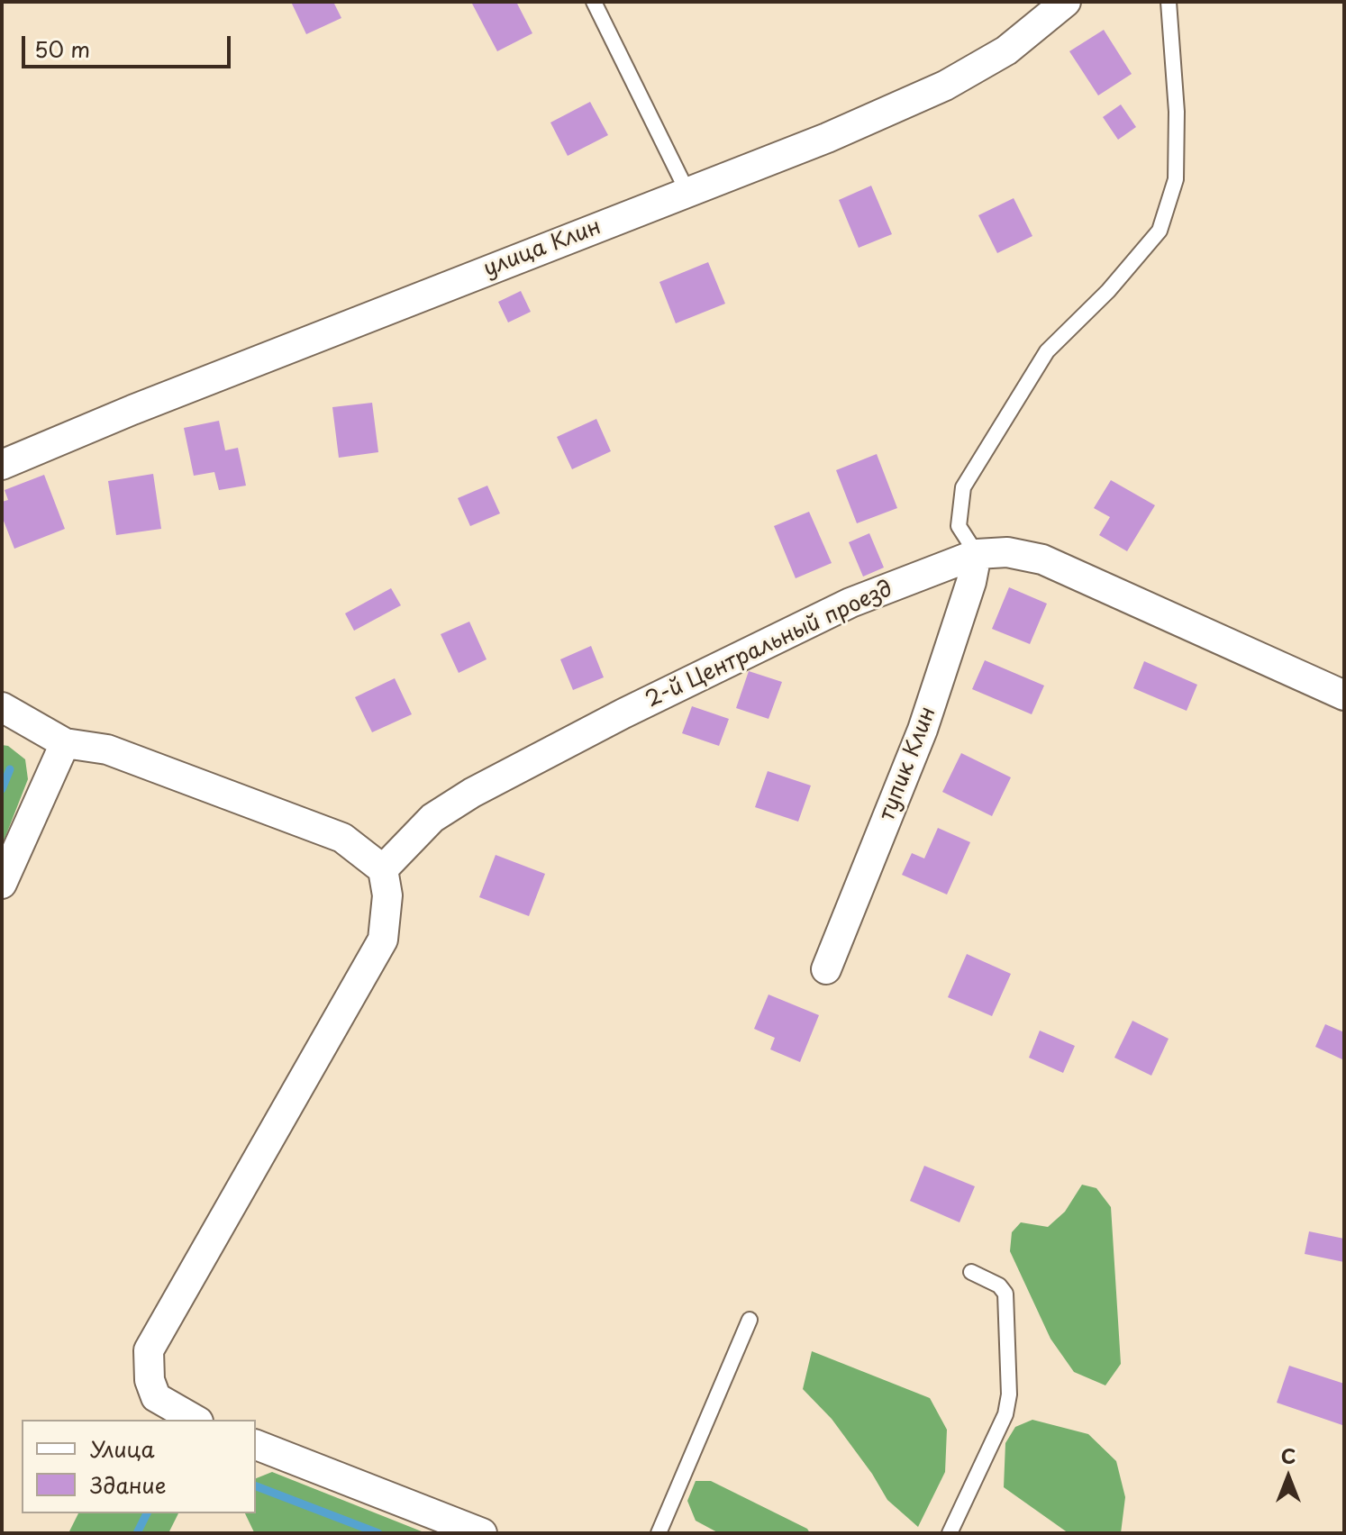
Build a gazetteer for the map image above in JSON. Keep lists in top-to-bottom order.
{
  "streets": {
    "street": ["улица Клин", "2-й Центральный проезд", "тупик Клин"]
  },
  "crossings": [
    ["2-й Центральный проезд", "тупик Клин"]
  ],
  "legend": ["Улица", "Здание"],
  "scale_bar": "50 m",
  "north": "top"
}
